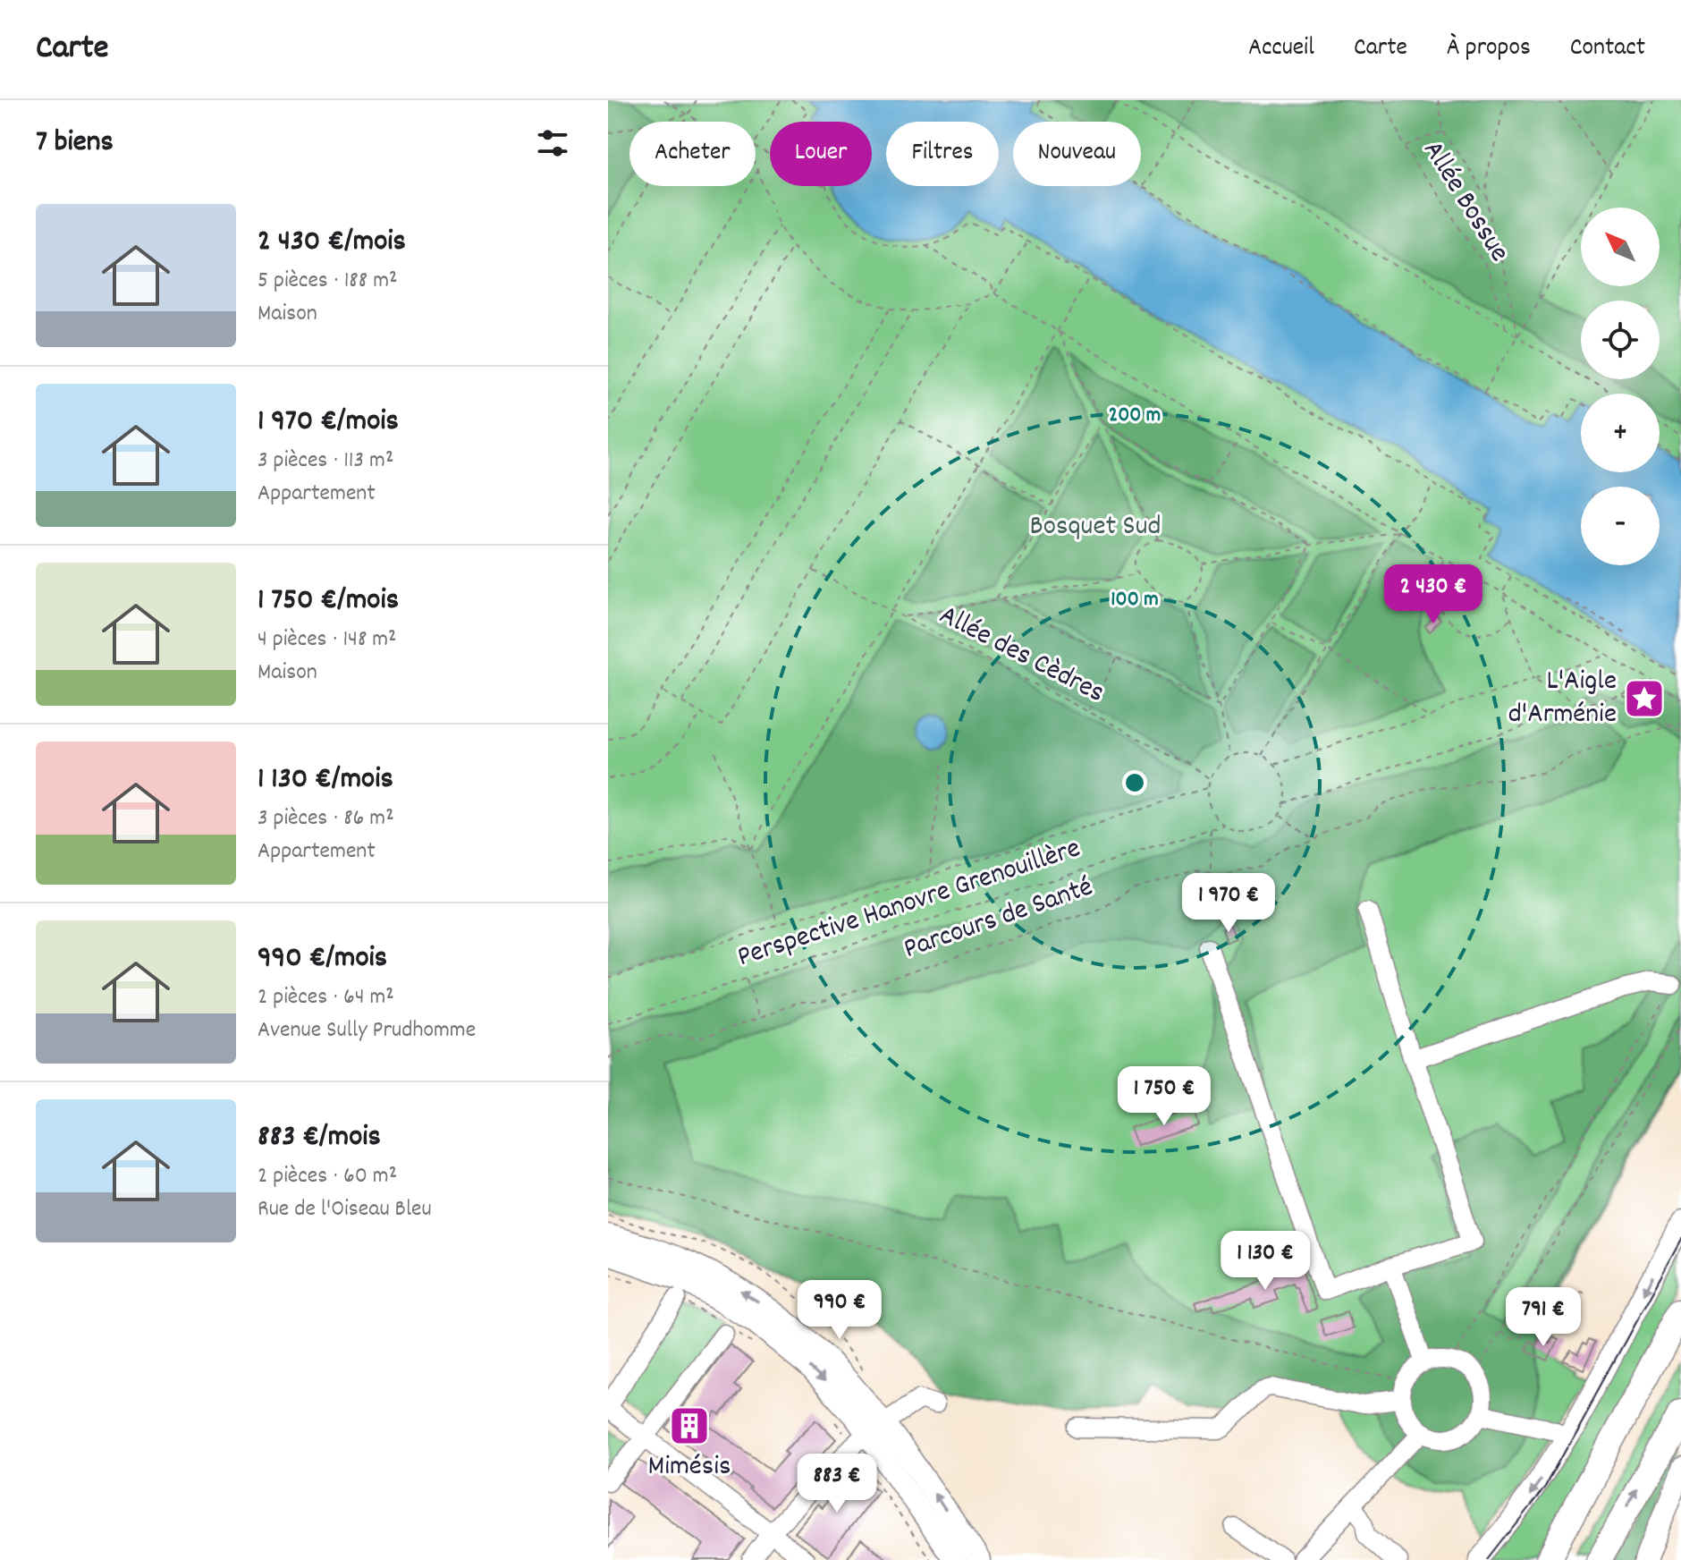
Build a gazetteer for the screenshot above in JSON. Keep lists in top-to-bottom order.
{
  "streets": {
    "path": [
      "Allée Bossue",
      "Allée des Cèdres",
      "Perspective Hanovre Grenouillère",
      "Parcours de Santé"
    ]
  },
  "crossings": [
    ["Allée des Cèdres", "Perspective Hanovre Grenouillère"]
  ],
  "parks": ["Bosquet Sud"],
  "places": {
    "place": ["L'Aigle d'Arménie"],
    "building": ["Mimésis"]
  },
  "north": "top left",
  "page": {
    "header": "Carte",
    "nav": [
      "Accueil",
      "Carte",
      "À propos",
      "Contact"
    ],
    "heading": "7 biens",
    "chip": [
      "Acheter",
      "Louer",
      "Filtres",
      "Nouveau"
    ],
    "list": [
      {
        "name": "2 430 €/mois",
        "note": "5 pièces · 188 m² · Maison"
      },
      {
        "name": "1 970 €/mois",
        "note": "3 pièces · 113 m² · Appartement"
      },
      {
        "name": "1 750 €/mois",
        "note": "4 pièces · 148 m² · Maison"
      },
      {
        "name": "1 130 €/mois",
        "note": "3 pièces · 86 m² · Appartement"
      },
      {
        "name": "990 €/mois",
        "note": "2 pièces · 64 m² · Avenue Sully Prudhomme"
      },
      {
        "name": "883 €/mois",
        "note": "2 pièces · 60 m² · Rue de l'Oiseau Bleu"
      }
    ],
    "map_buttons": ["+", "−"],
    "price": [
      "2 430 €",
      "1 970 €",
      "1 750 €",
      "1 130 €",
      "990 €",
      "791 €",
      "883 €"
    ]
  },
  "rings": ["200 m", "100 m"]
}
